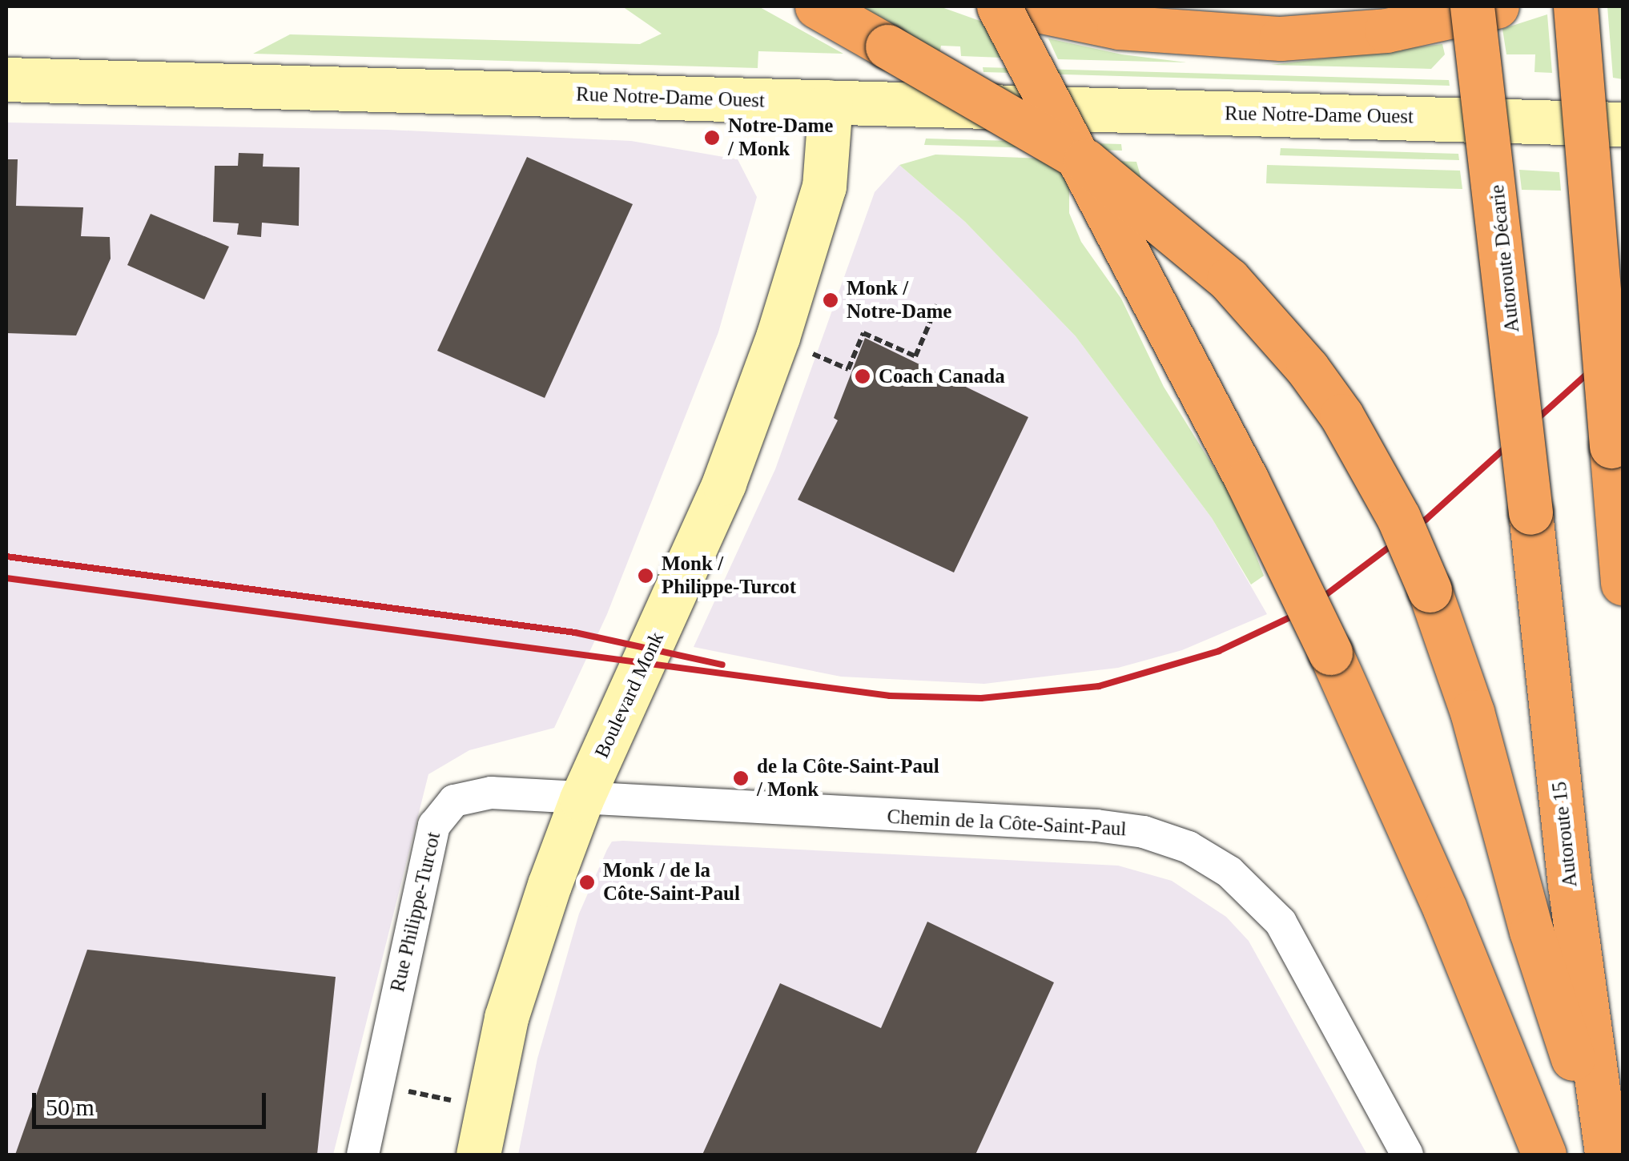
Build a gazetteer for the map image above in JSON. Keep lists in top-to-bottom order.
{
  "streets": {
    "highway": ["Autoroute Décarie", "Autoroute 15"],
    "main road": ["Rue Notre-Dame Ouest", "Boulevard Monk"],
    "street": ["Chemin de la Côte-Saint-Paul", "Rue Philippe-Turcot"]
  },
  "crossings": [
    ["Rue Notre-Dame Ouest", "Boulevard Monk"],
    ["Autoroute Décarie", "Autoroute 15"],
    ["Boulevard Monk", "Chemin de la Côte-Saint-Paul"],
    ["Boulevard Monk", "Rue Philippe-Turcot"],
    ["Chemin de la Côte-Saint-Paul", "Rue Philippe-Turcot"]
  ],
  "places": [
    "Notre-Dame / Monk",
    "Monk / Notre-Dame",
    "Coach Canada",
    "Monk / Philippe-Turcot",
    "de la Côte-Saint-Paul / Monk",
    "Monk / de la Côte-Saint-Paul"
  ],
  "scale_bar": "50 m"
}
